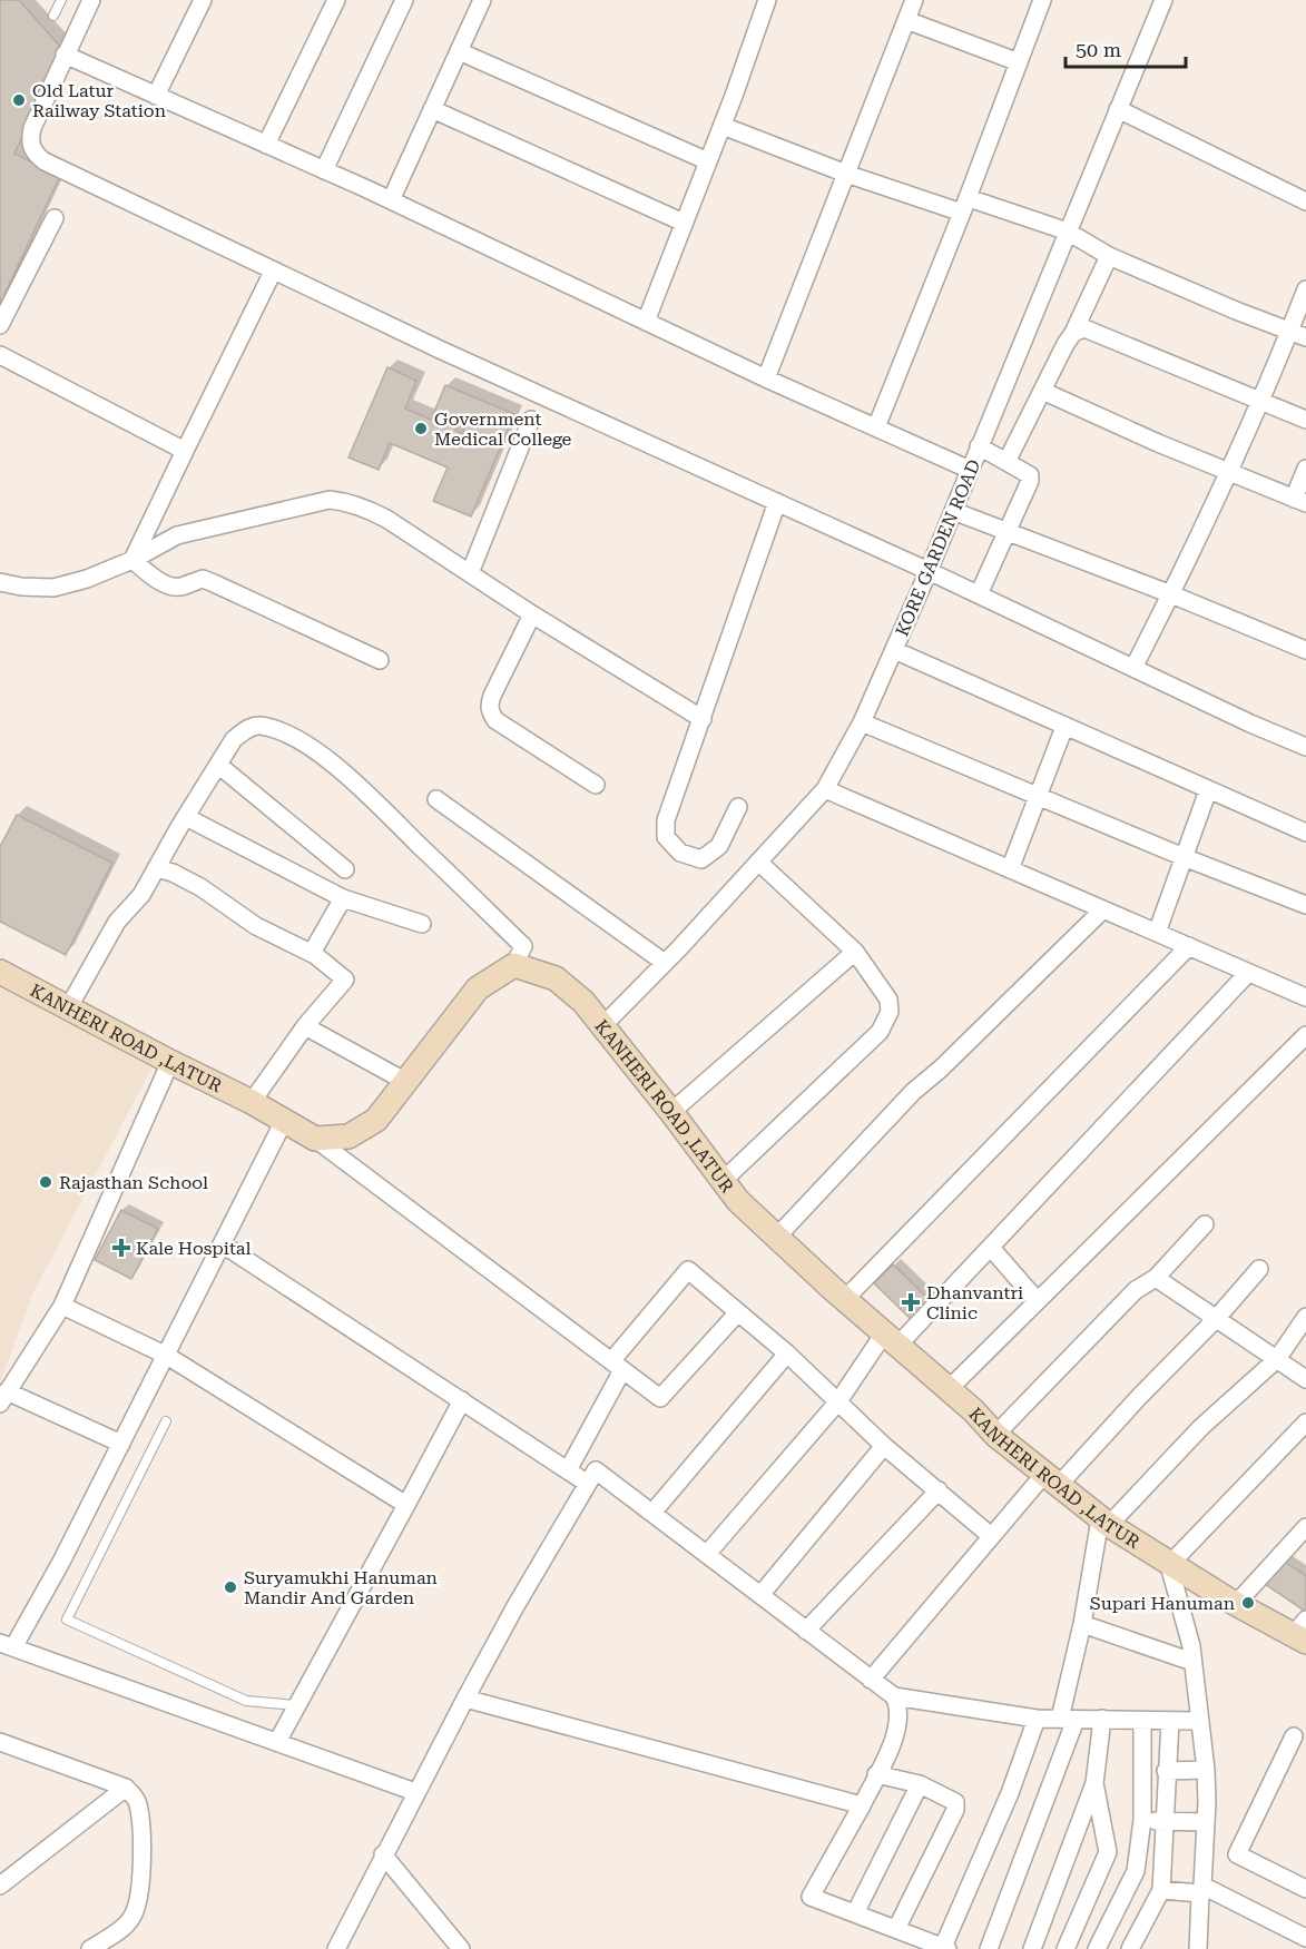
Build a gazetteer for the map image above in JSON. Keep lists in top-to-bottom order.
{
  "streets": {
    "street": ["KORE GARDEN ROAD", "KANHERI ROAD ,LATUR"]
  },
  "crossings": [
    ["KORE GARDEN ROAD", "KANHERI ROAD ,LATUR"]
  ],
  "places": {
    "other": [
      "Old Latur Railway Station",
      "Government Medical College",
      "Rajasthan School",
      "Suryamukhi Hanuman Mandir And Garden",
      "Supari Hanuman"
    ],
    "health": ["Kale Hospital", "Dhanvantri Clinic"]
  },
  "scale_bar": "50 m"
}
